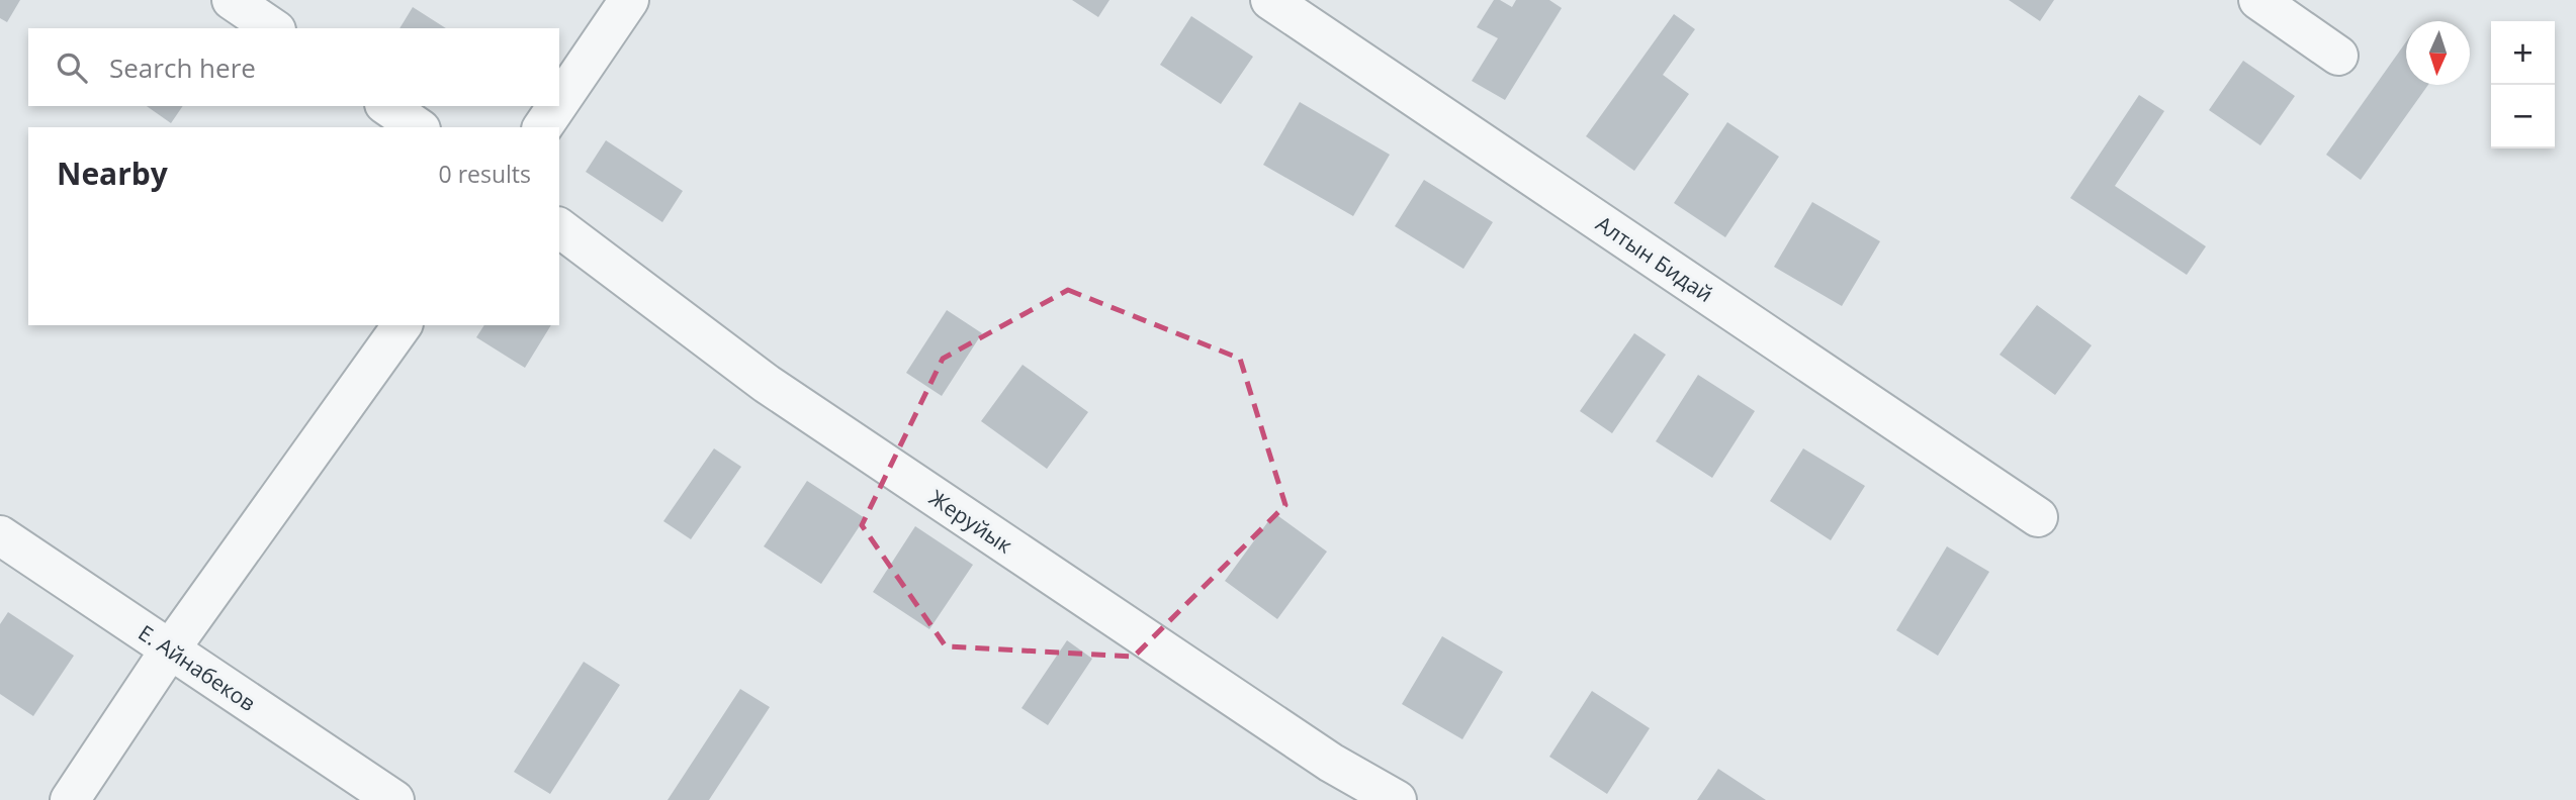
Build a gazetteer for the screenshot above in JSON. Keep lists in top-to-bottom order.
{
  "streets": {
    "street": ["Алтын Бидай", "Жеруйык", "Е. Айнабеков"]
  },
  "north": "bottom",
  "page": {
    "map_buttons": ["+", "−"],
    "search": "Search here",
    "heading": ["Nearby", "0 results"]
  }
}
